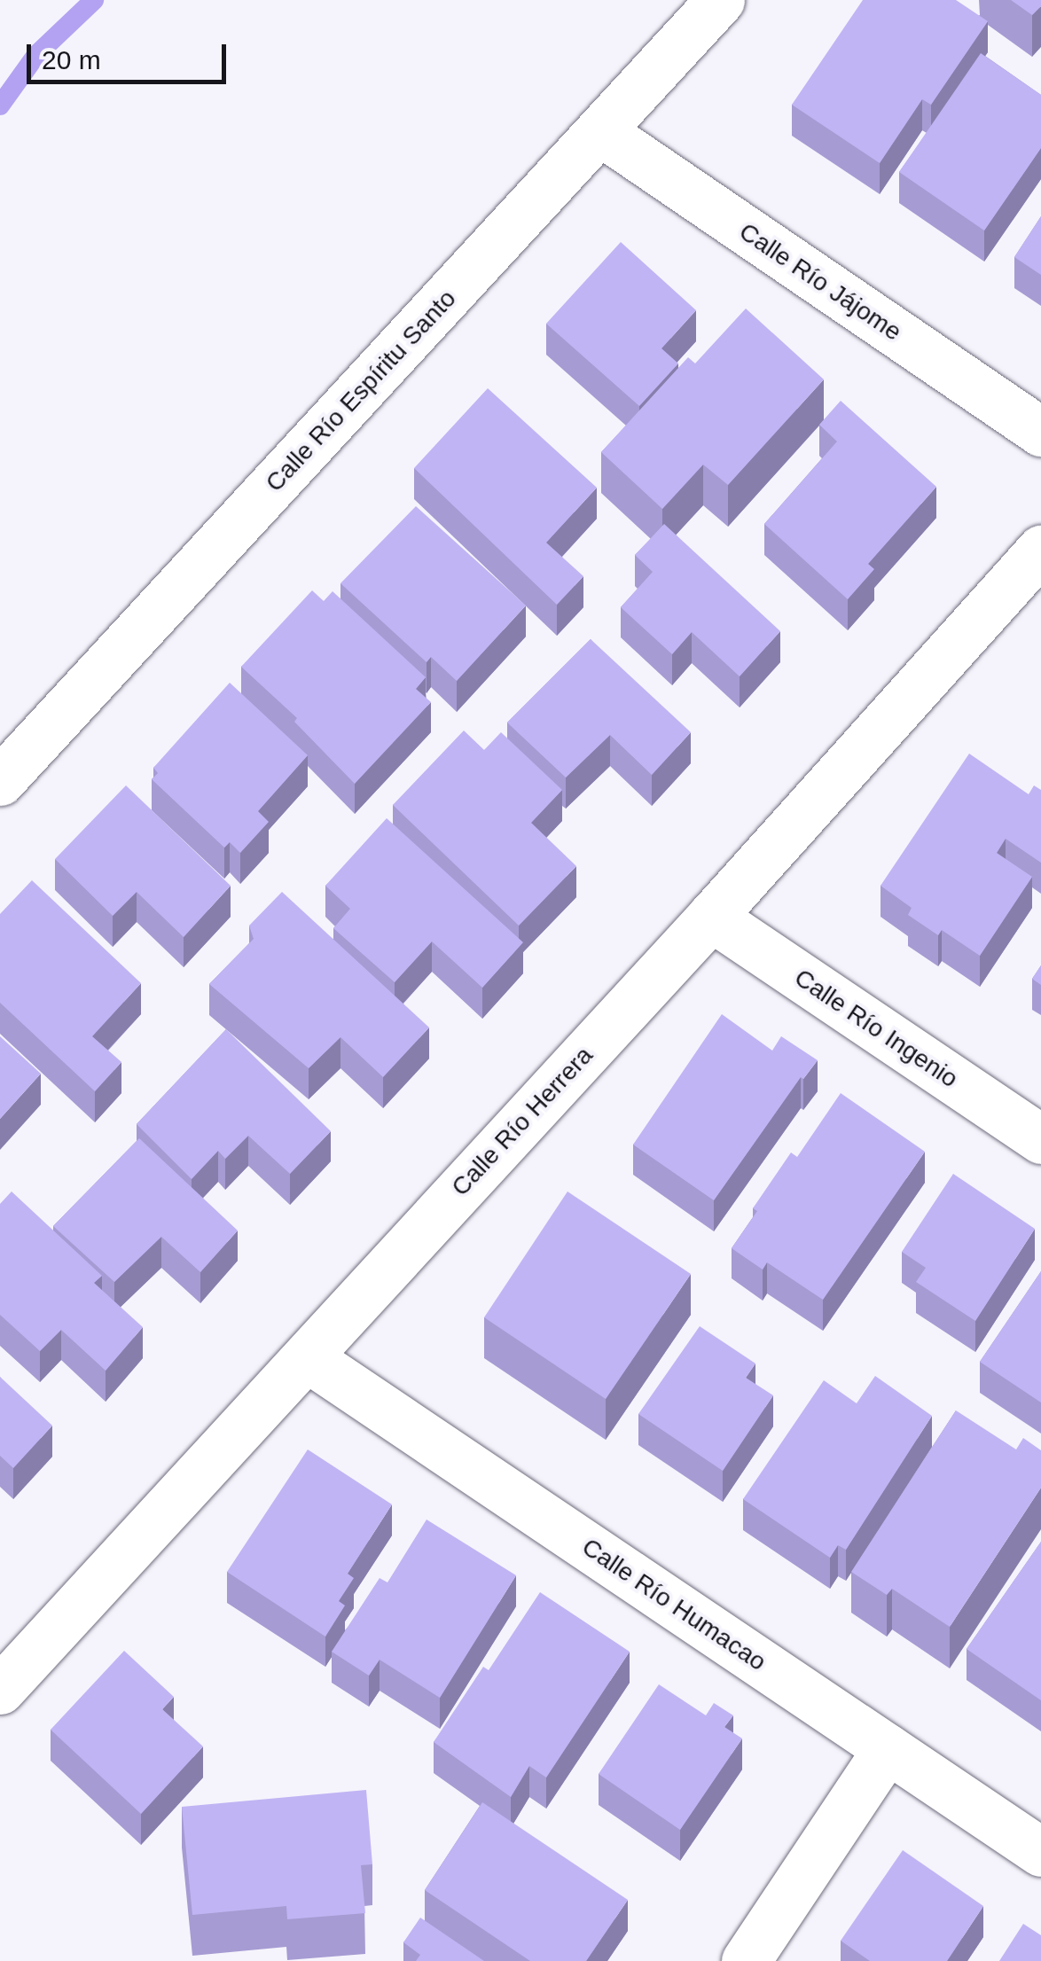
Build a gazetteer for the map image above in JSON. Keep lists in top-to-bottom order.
{
  "streets": {
    "street": [
      "Calle Río Jájome",
      "Calle Río Espíritu Santo",
      "Calle Río Ingenio",
      "Calle Río Herrera",
      "Calle Río Humacao"
    ]
  },
  "crossings": [
    ["Calle Río Jájome", "Calle Río Espíritu Santo"],
    ["Calle Río Ingenio", "Calle Río Herrera"],
    ["Calle Río Herrera", "Calle Río Humacao"]
  ],
  "scale_bar": "20 m"
}
